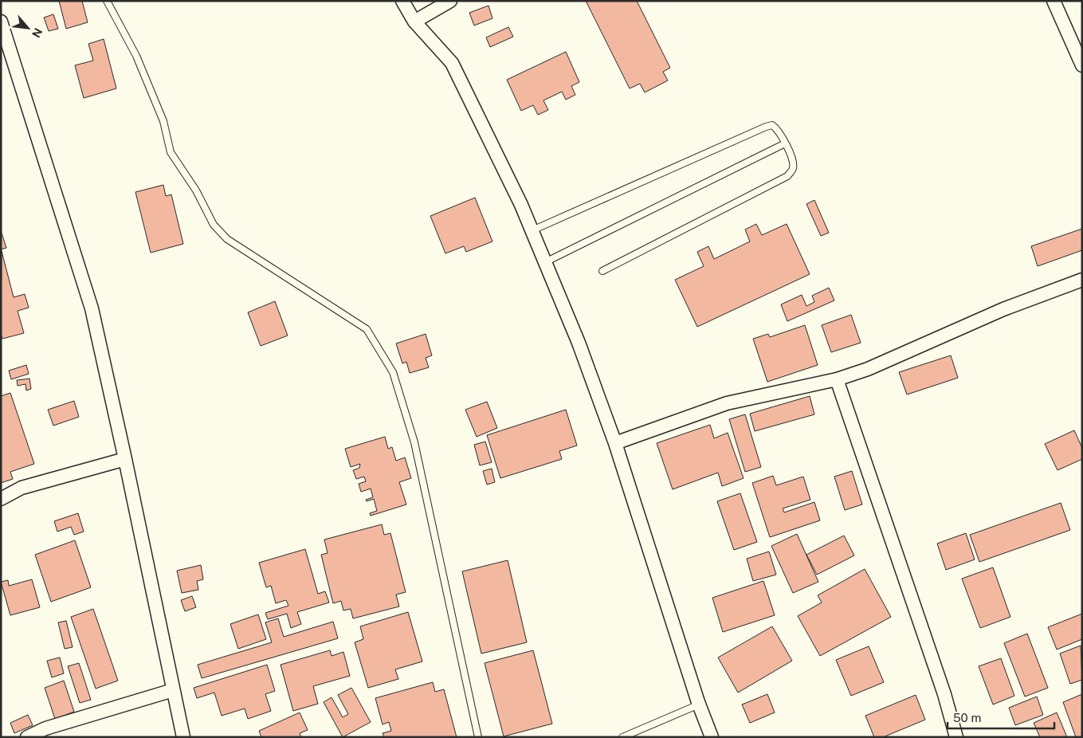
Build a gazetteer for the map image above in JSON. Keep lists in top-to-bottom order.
{
  "scale_bar": "50 m",
  "north": "bottom right"
}
